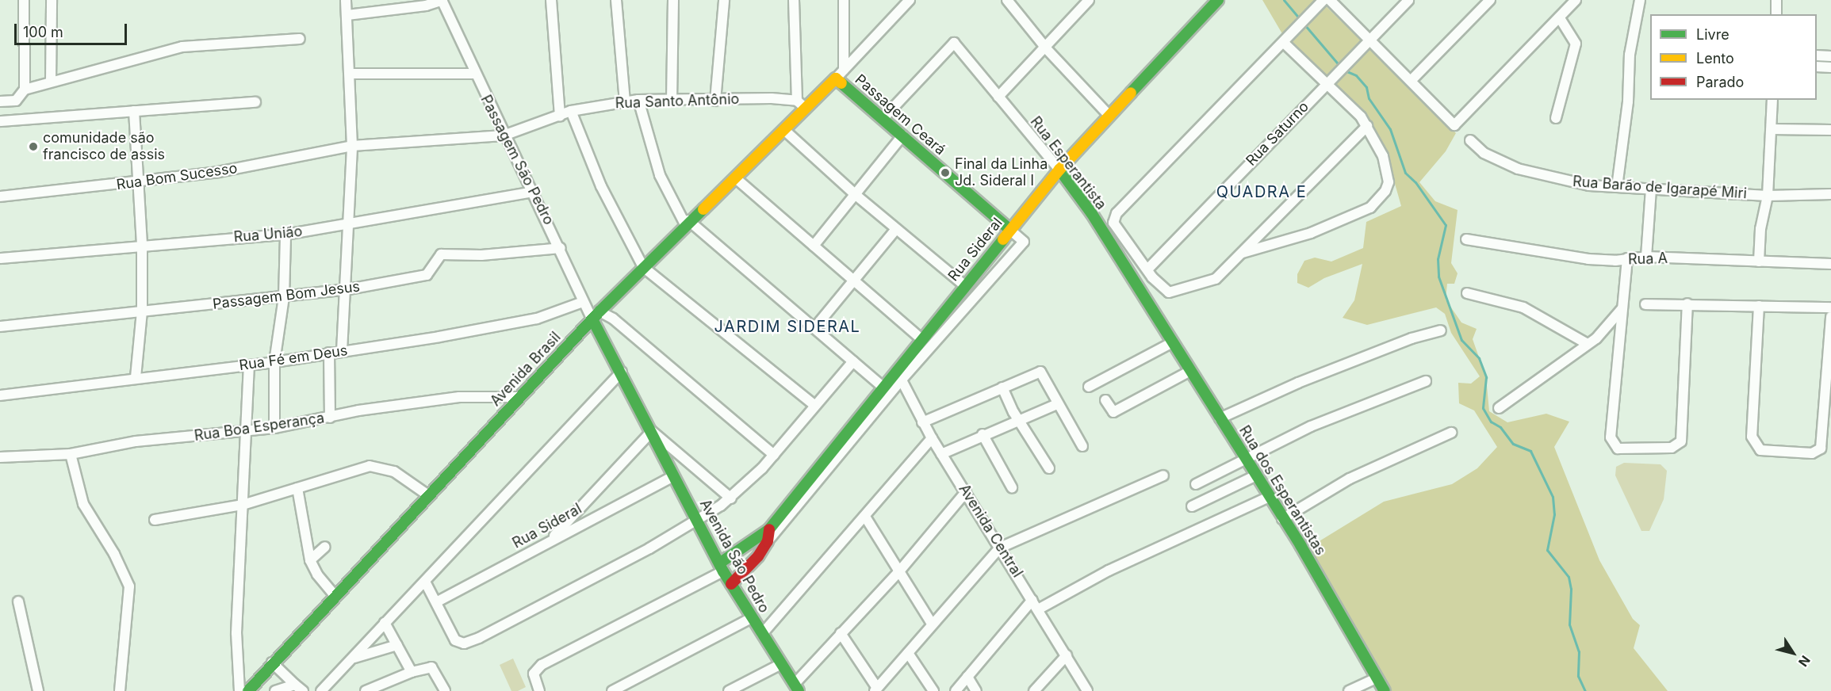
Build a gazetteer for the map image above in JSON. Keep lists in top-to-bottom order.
{
  "streets": {
    "main road": [
      "Passagem Ceará",
      "Rua Esperantista",
      "Rua Sideral",
      "Avenida Brasil",
      "Rua dos Esperantistas",
      "Avenida São Pedro"
    ],
    "street": [
      "Rua Santo Antônio",
      "Rua Saturno",
      "Passagem São Pedro",
      "Rua Bom Sucesso",
      "Rua Barão de Igarapé Miri",
      "Rua União",
      "Rua A",
      "Passagem Bom Jesus",
      "Rua Fé em Deus",
      "Rua Boa Esperança",
      "Avenida Central"
    ]
  },
  "crossings": [
    ["Rua Santo Antônio", "Passagem São Pedro"],
    ["Rua Santo Antônio", "Rua Bom Sucesso"],
    ["Passagem Ceará", "Rua Esperantista"],
    ["Passagem Ceará", "Rua Sideral"],
    ["Passagem Ceará", "Avenida Brasil"],
    ["Passagem São Pedro", "Rua União"],
    ["Passagem São Pedro", "Passagem Bom Jesus"],
    ["Passagem São Pedro", "Rua Fé em Deus"],
    ["Passagem São Pedro", "Avenida Brasil"],
    ["Passagem São Pedro", "Avenida São Pedro"],
    ["Rua Esperantista", "Rua Sideral"],
    ["Rua Esperantista", "Rua dos Esperantistas"],
    ["Rua Sideral", "Avenida Central"],
    ["Rua Sideral", "Avenida São Pedro"],
    ["Avenida Brasil", "Rua Boa Esperança"],
    ["Avenida Brasil", "Avenida São Pedro"]
  ],
  "districts": ["QUADRA E", "JARDIM SIDERAL"],
  "places": ["comunidade são francisco de assis", "Final da Linha Jd. Sideral I"],
  "legend": ["Livre", "Lento", "Parado"],
  "scale_bar": "100 m",
  "north": "bottom right"
}
